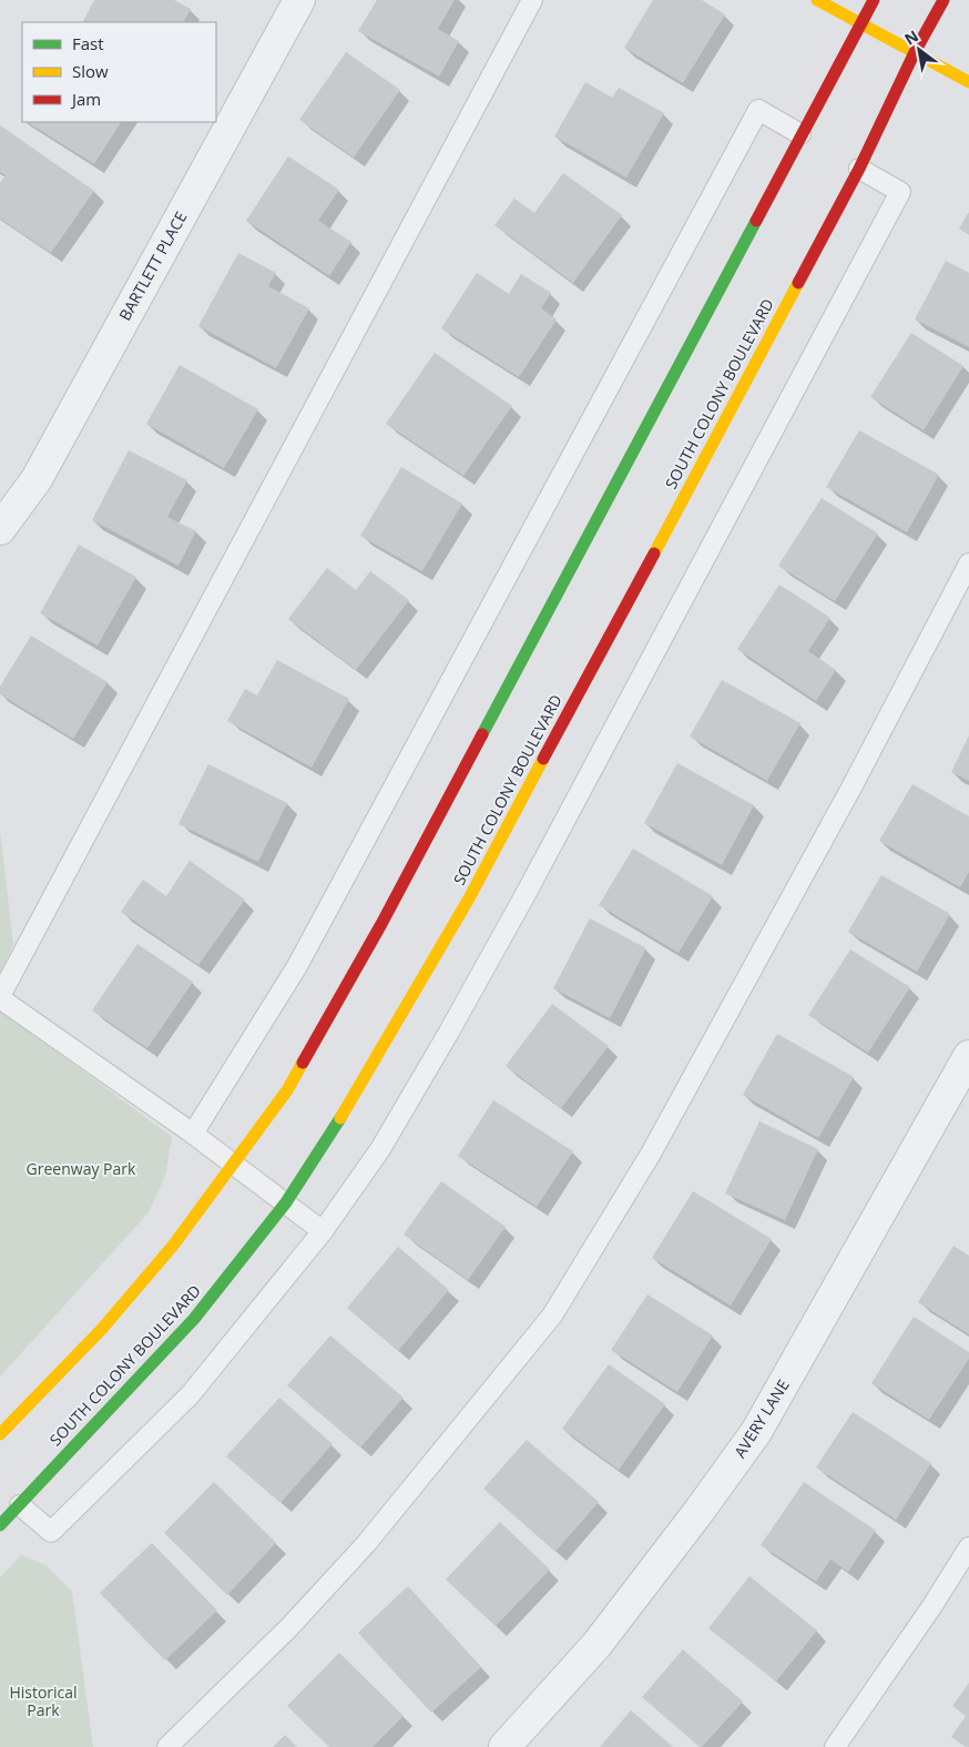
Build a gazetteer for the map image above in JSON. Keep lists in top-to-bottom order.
{
  "streets": {
    "main road": ["SOUTH COLONY BOULEVARD"],
    "street": ["BARTLETT PLACE", "AVERY LANE"]
  },
  "parks": ["Greenway Park", "Historical Park"],
  "legend": ["Fast", "Slow", "Jam"],
  "north": "top left"
}
